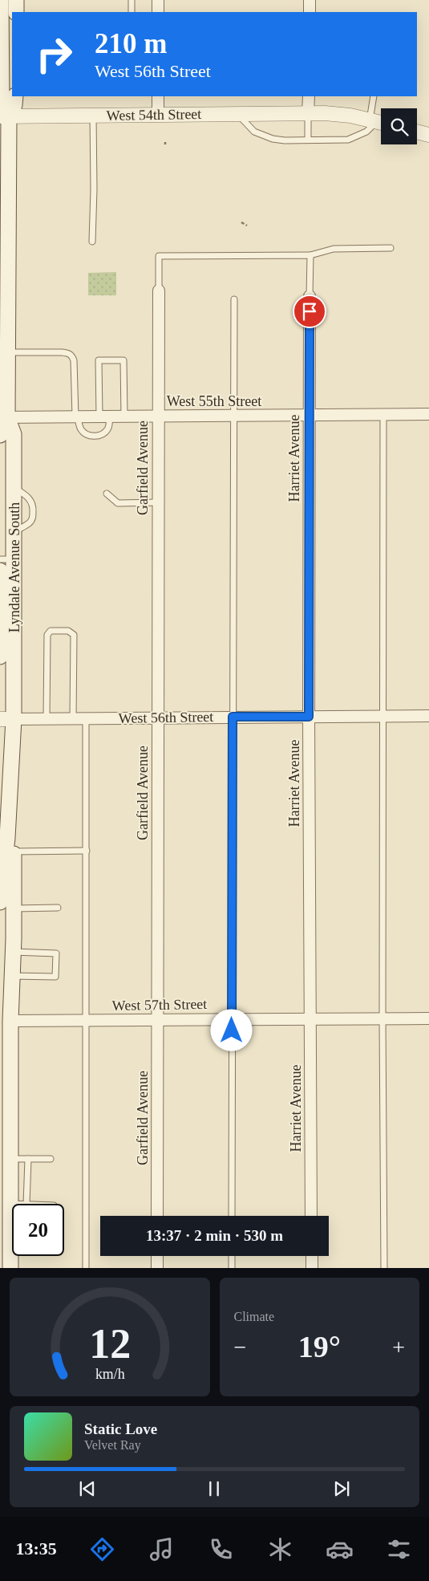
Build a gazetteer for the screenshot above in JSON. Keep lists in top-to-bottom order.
{
  "streets": {
    "main road": ["Lyndale Avenue South"],
    "street": [
      "West 54th Street",
      "West 55th Street",
      "Harriet Avenue",
      "Garfield Avenue",
      "West 56th Street",
      "West 57th Street"
    ]
  },
  "crossings": [
    ["West 54th Street", "Lyndale Avenue South"],
    ["West 55th Street", "Harriet Avenue"],
    ["West 55th Street", "Garfield Avenue"],
    ["West 55th Street", "Lyndale Avenue South"],
    ["Harriet Avenue", "West 56th Street"],
    ["Harriet Avenue", "West 57th Street"],
    ["Garfield Avenue", "West 56th Street"],
    ["Garfield Avenue", "West 57th Street"],
    ["Lyndale Avenue South", "West 56th Street"]
  ],
  "page": {
    "turn": ["210 m", "West 56th Street"],
    "limit": "20",
    "trip": "13:37 · 2 min · 530 m",
    "tile": "Climate",
    "heat": ["−", "19°", "+"],
    "song": ["Static Love", "Velvet Ray"],
    "tabs": "13:35",
    "gauge": ["12", "km/h"]
  }
}
